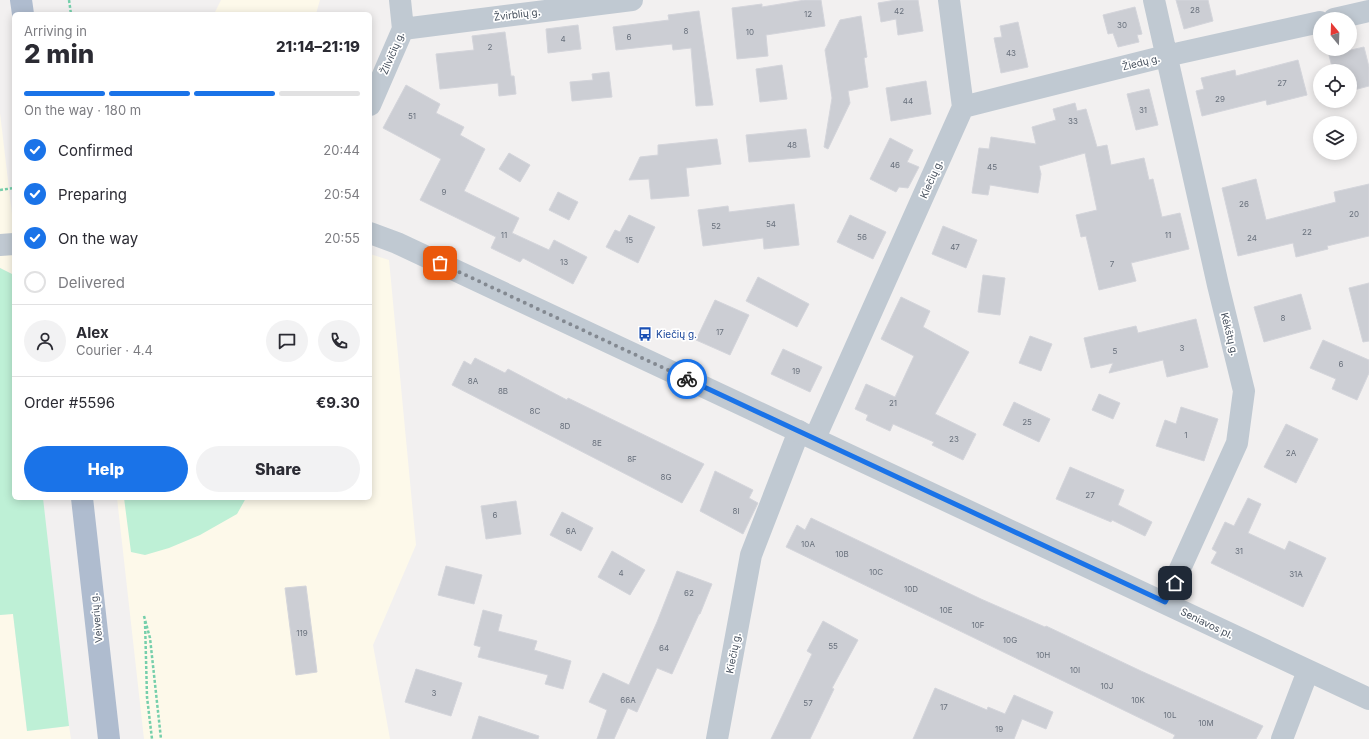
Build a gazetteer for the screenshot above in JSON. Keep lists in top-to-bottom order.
{
  "streets": {
    "main road": ["Veiverių g."],
    "street": [
      "Žvirblių g.",
      "Žilvičių g.",
      "Žiedų g.",
      "Kiečių g.",
      "Kėkštų g.",
      "Seniavos pl."
    ]
  },
  "crossings": [
    ["Žvirblių g.", "Žilvičių g."],
    ["Žiedų g.", "Kiečių g."],
    ["Žiedų g.", "Kėkštų g."],
    ["Kiečių g.", "Seniavos pl."],
    ["Kėkštų g.", "Seniavos pl."]
  ],
  "places": {
    "bus stop": ["Kiečių g."]
  },
  "house_numbers": [
    "28",
    "42",
    "12",
    "30",
    "8",
    "10",
    "6",
    "4",
    "2",
    "43",
    "27",
    "29",
    "44",
    "31",
    "51",
    "33",
    "48",
    "46",
    "45",
    "9",
    "26",
    "20",
    "54",
    "52",
    "22",
    "11",
    "11",
    "56",
    "24",
    "15",
    "47",
    "13",
    "7",
    "8",
    "17",
    "3",
    "5",
    "6",
    "19",
    "8A",
    "8B",
    "21",
    "8C",
    "25",
    "8D",
    "1",
    "23",
    "8E",
    "2A",
    "8F",
    "8G",
    "27",
    "8I",
    "6",
    "6A",
    "10A",
    "31",
    "10B",
    "10C",
    "4",
    "31A",
    "10D",
    "62",
    "10E",
    "10F",
    "119",
    "10G",
    "55",
    "64",
    "10H",
    "10I",
    "10J",
    "3",
    "66A",
    "10K",
    "57",
    "17",
    "10L",
    "10M",
    "19"
  ],
  "north": "top",
  "page": {
    "heading": ["2 min", "Arriving in", "21:14–21:19"],
    "panel": [
      "Alex",
      "Courier · 4.4",
      "Order #5596",
      "€9.30"
    ],
    "bar": "On the way · 180 m",
    "list": [
      ["Confirmed", "20:44"],
      ["Preparing", "20:54"],
      ["On the way", "20:55"],
      "Delivered"
    ],
    "buttons": ["Help", "Share"]
  }
}
